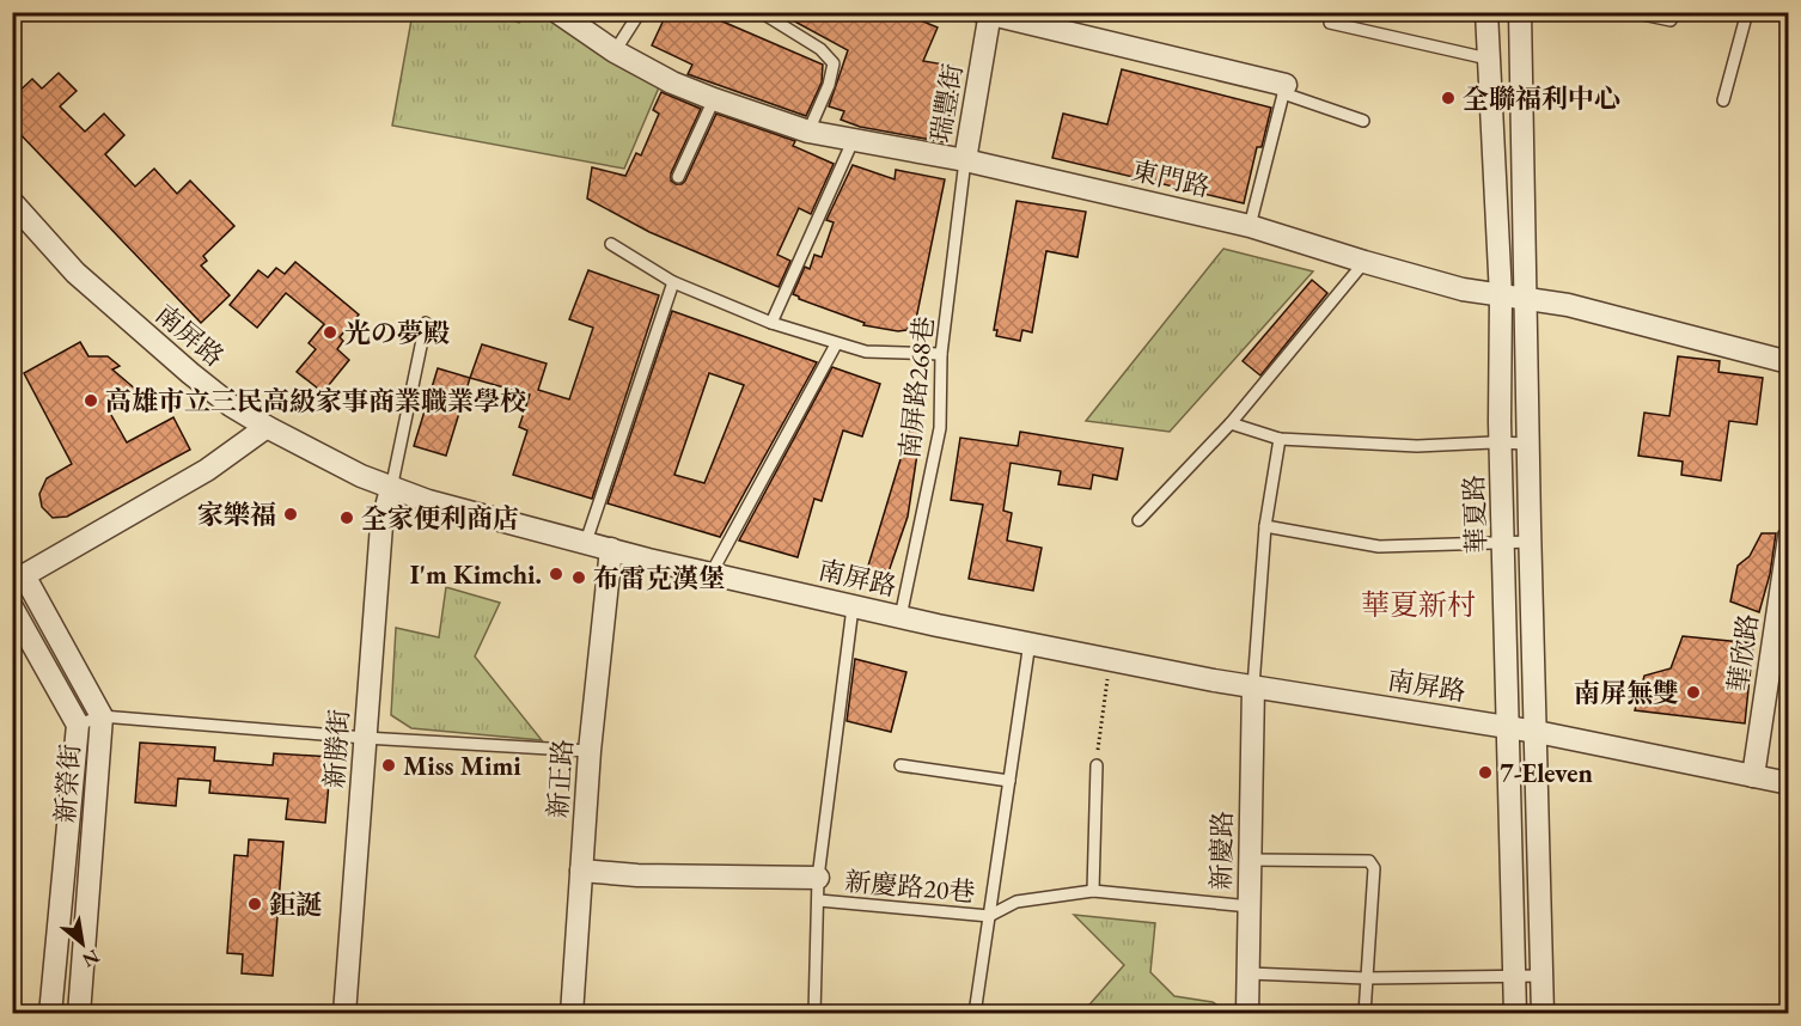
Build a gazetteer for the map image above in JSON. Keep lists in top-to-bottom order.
{
  "streets": {
    "street": [
      "瑞豐街",
      "東門路",
      "南屏路",
      "華夏路",
      "華欣路",
      "新勝街",
      "新正路",
      "新榮街",
      "新慶路"
    ],
    "lane": ["南屏路268巷", "新慶路20巷"]
  },
  "crossings": [
    ["瑞豐街", "東門路"],
    ["瑞豐街", "南屏路268巷"],
    ["東門路", "南屏路268巷"],
    ["東門路", "華夏路"],
    ["南屏路", "南屏路268巷"],
    ["南屏路", "華夏路"],
    ["南屏路", "華欣路"],
    ["南屏路", "新勝街"],
    ["南屏路", "新正路"],
    ["南屏路", "新榮街"],
    ["南屏路", "新慶路"],
    ["新慶路", "新慶路20巷"]
  ],
  "districts": ["華夏新村"],
  "places": [
    "全聯福利中心",
    "光の夢殿",
    "高雄市立三民高級家事商業職業學校",
    "家樂福",
    "全家便利商店",
    "I'm Kimchi.",
    "布雷克漢堡",
    "南屏無雙",
    "Miss Mimi",
    "7-Eleven",
    "鉅誕"
  ],
  "north": "bottom right"
}
